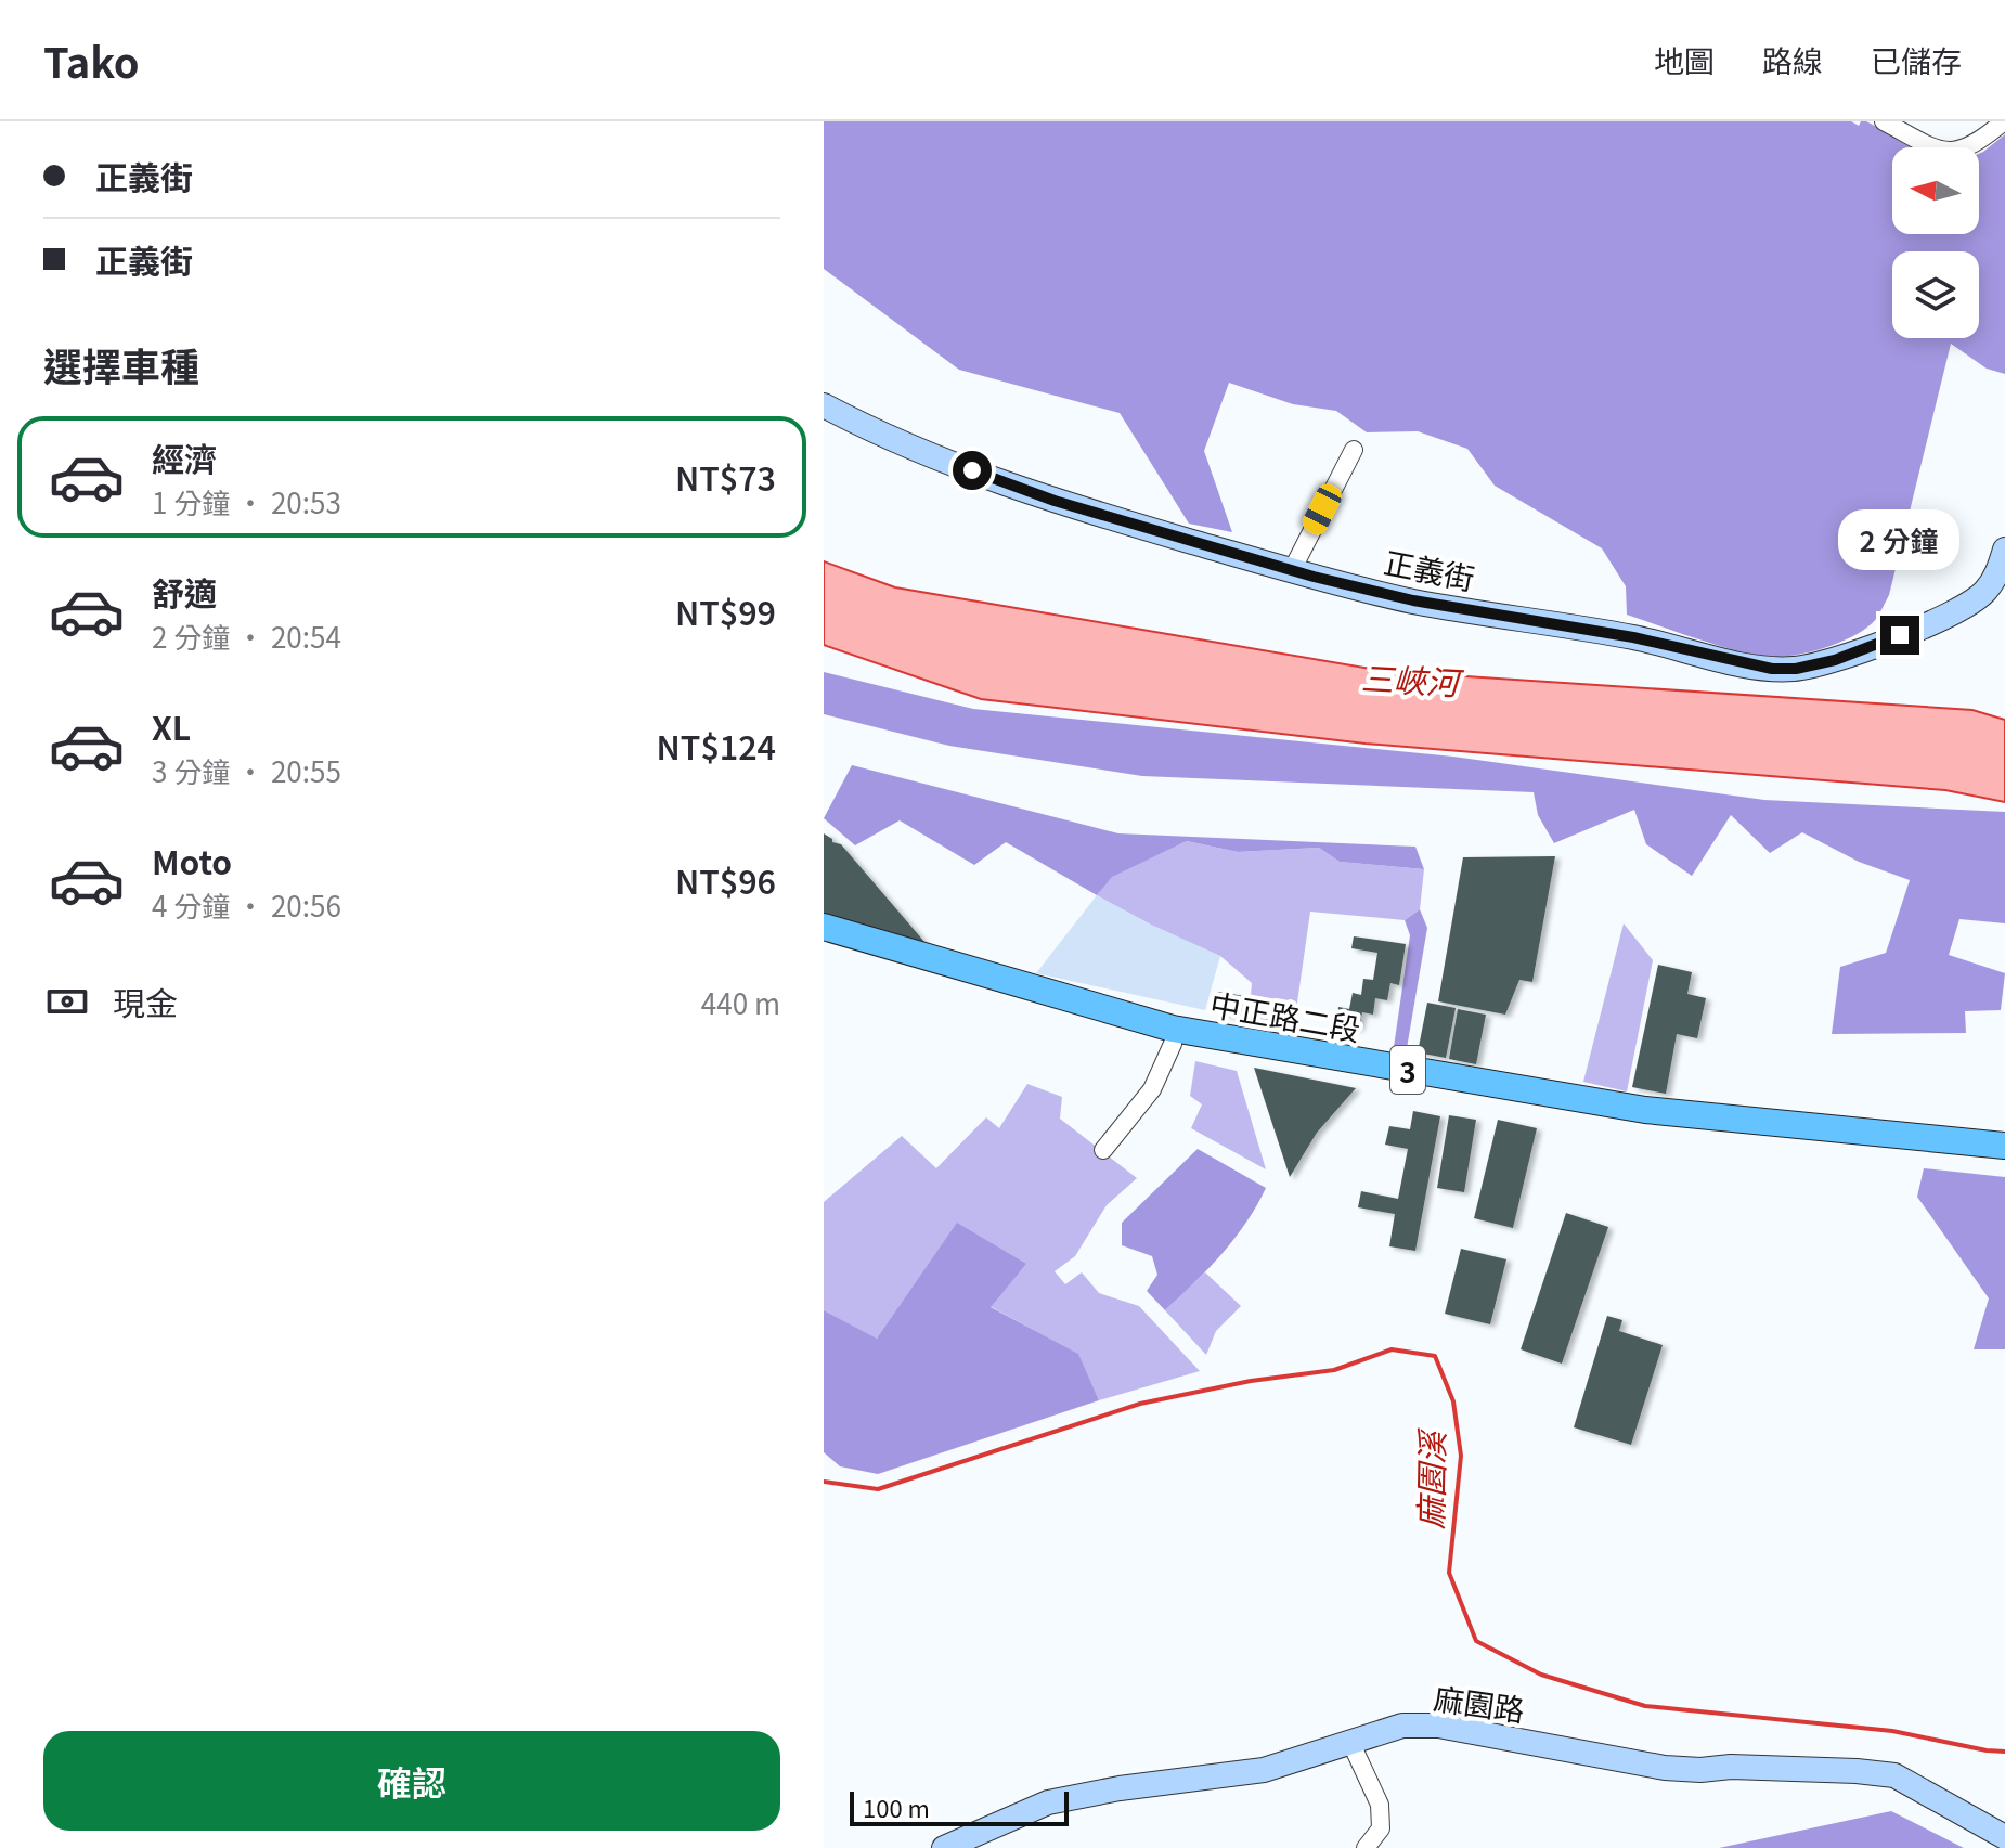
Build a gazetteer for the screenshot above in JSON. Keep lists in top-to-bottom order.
{
  "streets": {
    "main road": ["中正路二段", "3"],
    "street": ["正義街", "麻園路"]
  },
  "water": ["三峽河", "麻園溪"],
  "scale_bar": "100 m",
  "north": "left",
  "page": {
    "header": "Tako",
    "nav": ["地圖", "路線", "已儲存"],
    "banner": ["正義街", "正義街"],
    "heading": "選擇車種",
    "list": [
      {
        "name": "經濟",
        "note": "1 分鐘 · 20:53",
        "value": "NT$73"
      },
      {
        "name": "舒適",
        "note": "2 分鐘 · 20:54",
        "value": "NT$99"
      },
      {
        "name": "XL",
        "note": "3 分鐘 · 20:55",
        "value": "NT$124"
      },
      {
        "name": "Moto",
        "note": "4 分鐘 · 20:56",
        "value": "NT$96"
      }
    ],
    "bubble": "2 分鐘",
    "pay": ["現金", "440 m"],
    "buttons": "確認",
    "scale": "100 m"
  }
}
